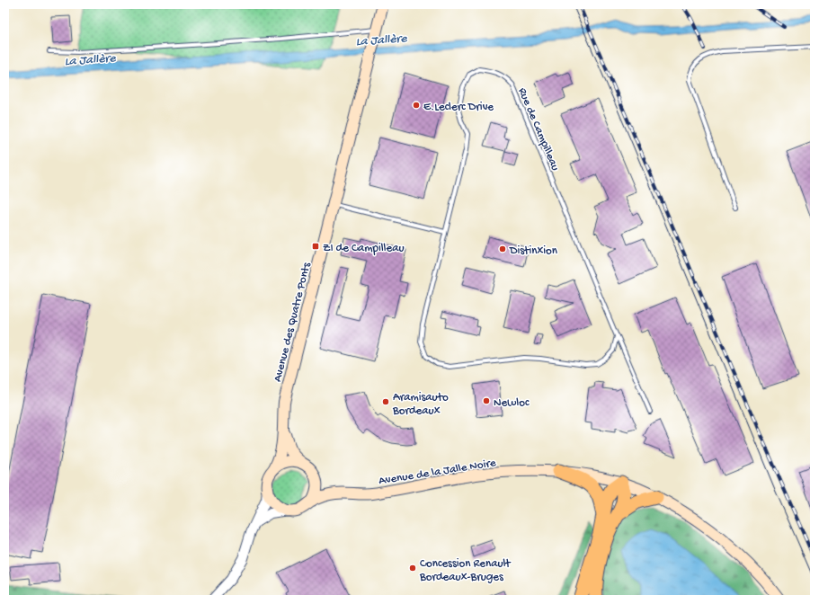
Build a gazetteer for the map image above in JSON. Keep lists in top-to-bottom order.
{
  "streets": {
    "main road": ["Avenue des Quatre Ponts", "Avenue de la Jalle Noire"],
    "lane": ["Rue de Campilleau"]
  },
  "crossings": [
    ["Avenue des Quatre Ponts", "Avenue de la Jalle Noire"]
  ],
  "water": ["La Jallère"],
  "places": {
    "other": [
      "E.Leclerc Drive",
      "Distinxion",
      "Newloc",
      "Aramisauto Bordeaux",
      "Concession Renault Bordeaux-Bruges"
    ],
    "transit": ["ZI de Campilleau"]
  }
}
